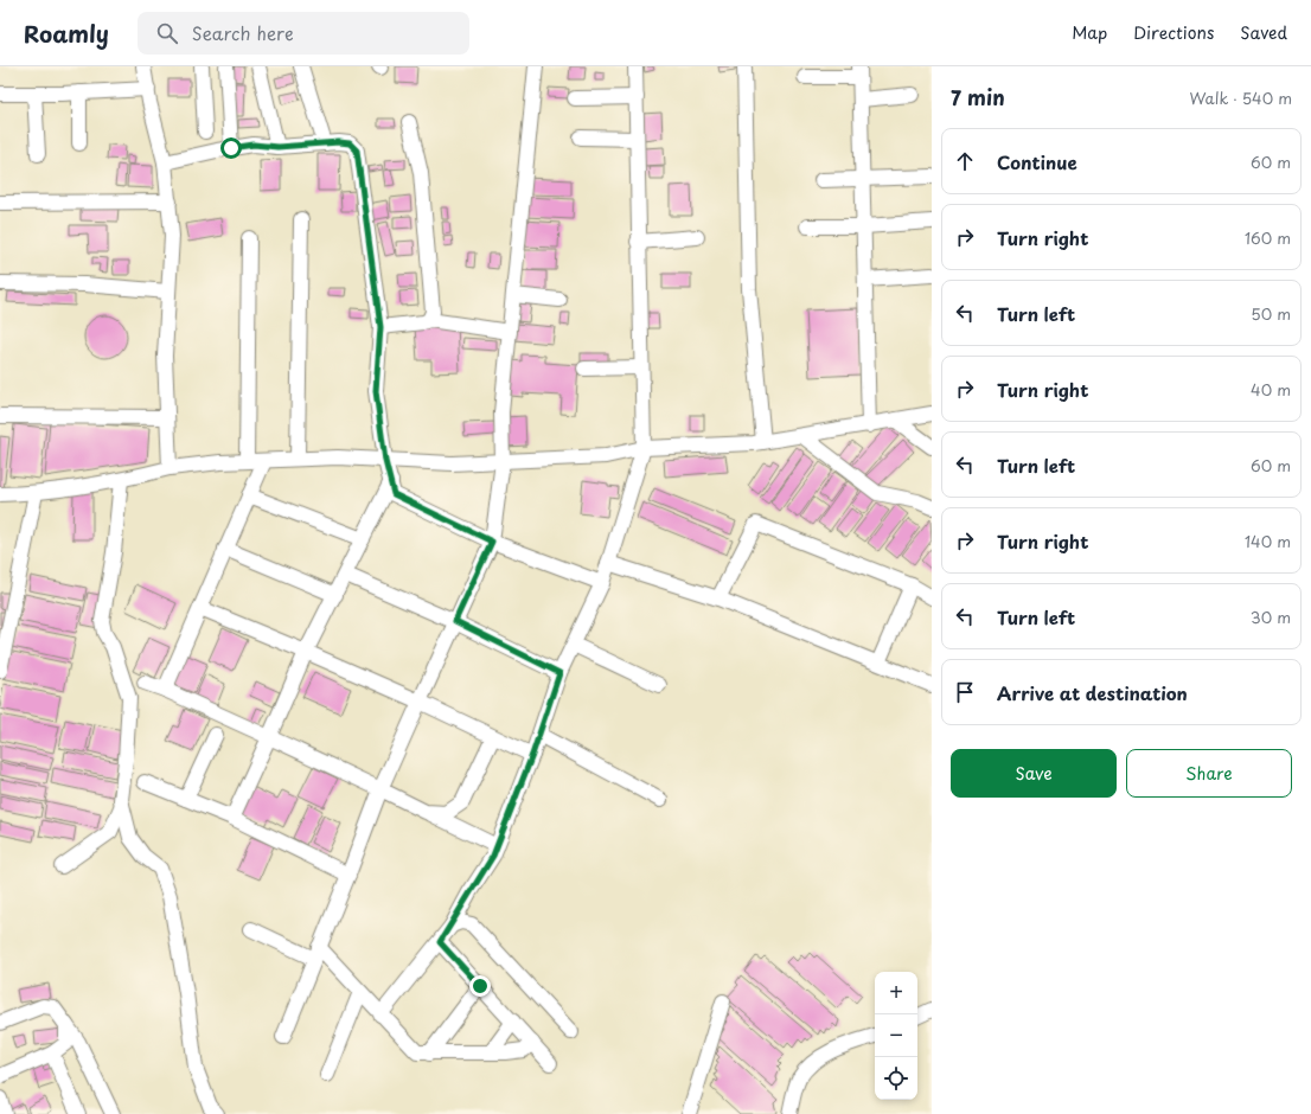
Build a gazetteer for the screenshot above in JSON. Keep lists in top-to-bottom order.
{
  "page": {
    "header": "Roamly",
    "search": "Search here",
    "nav": ["Map", "Directions", "Saved"],
    "heading": ["7 min", "Walk · 540 m"],
    "list": [
      ["Continue", "60 m"],
      ["Turn right", "160 m"],
      ["Turn left", "50 m"],
      ["Turn right", "40 m"],
      ["Turn left", "60 m"],
      ["Turn right", "140 m"],
      ["Turn left", "30 m"],
      "Arrive at destination"
    ],
    "buttons": ["Save", "Share"],
    "map_buttons": ["+", "−"]
  }
}
